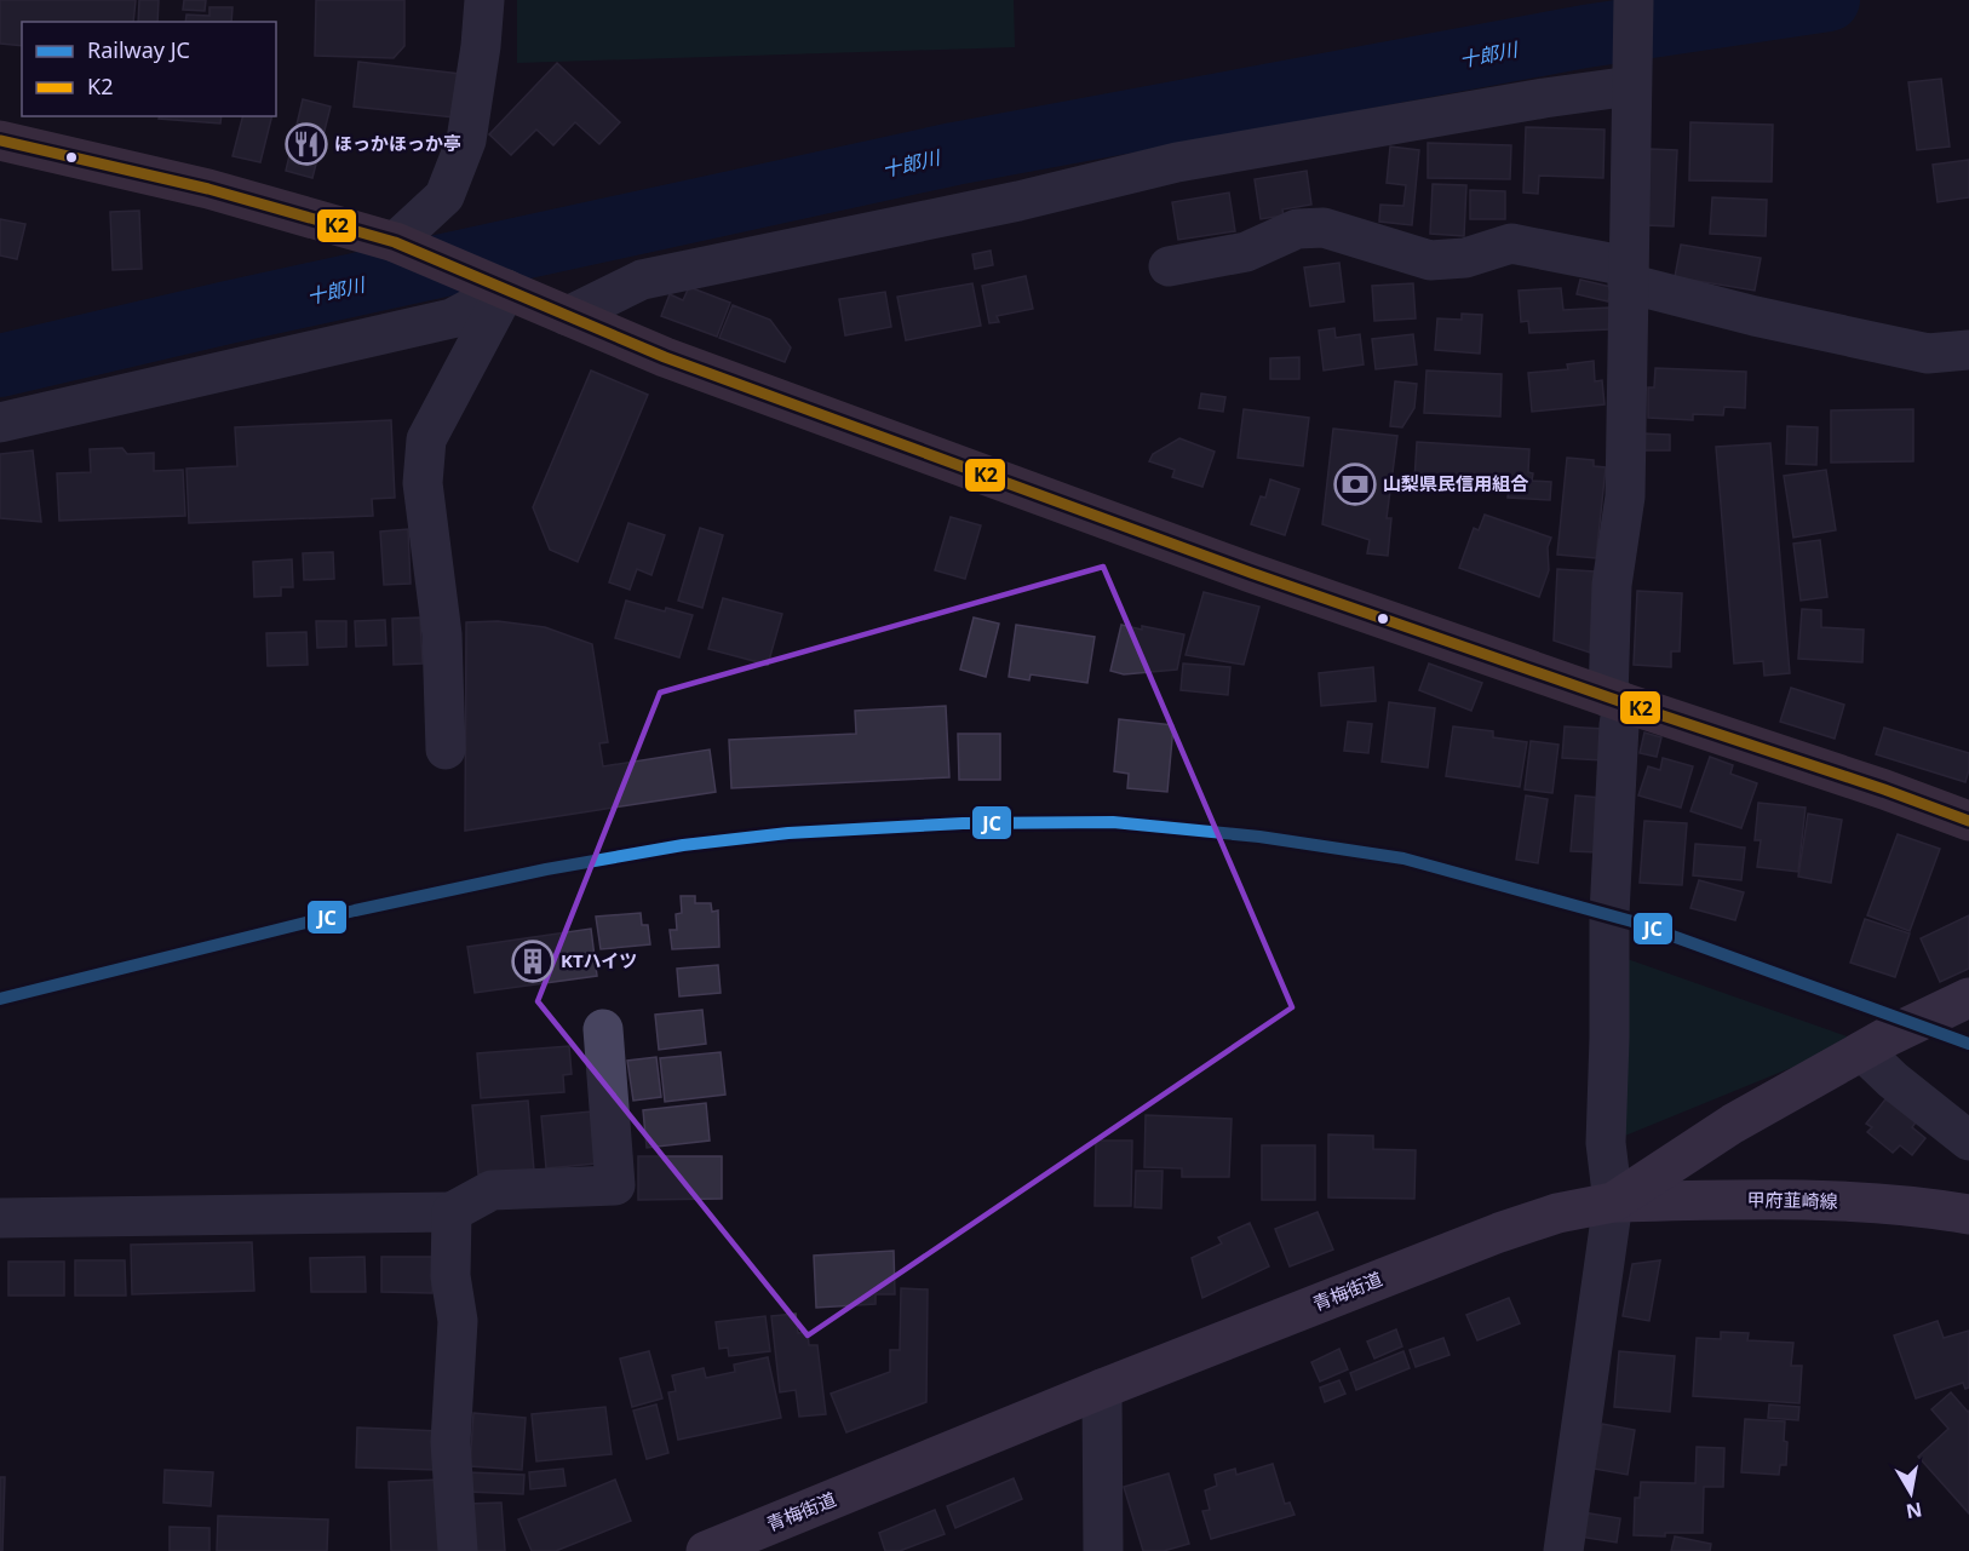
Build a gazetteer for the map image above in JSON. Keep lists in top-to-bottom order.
{
  "streets": {
    "main road": ["甲府韮崎線", "青梅街道"]
  },
  "crossings": [
    ["甲府韮崎線", "青梅街道"]
  ],
  "water": ["十郎川"],
  "places": {
    "restaurant": ["ほっかほっか亭"],
    "bank": ["山梨県民信用組合"],
    "building": ["KTハイツ"]
  },
  "lines": ["transit line K2", "rail line JC"],
  "legend": ["Railway JC", "K2"],
  "north": "bottom"
}
